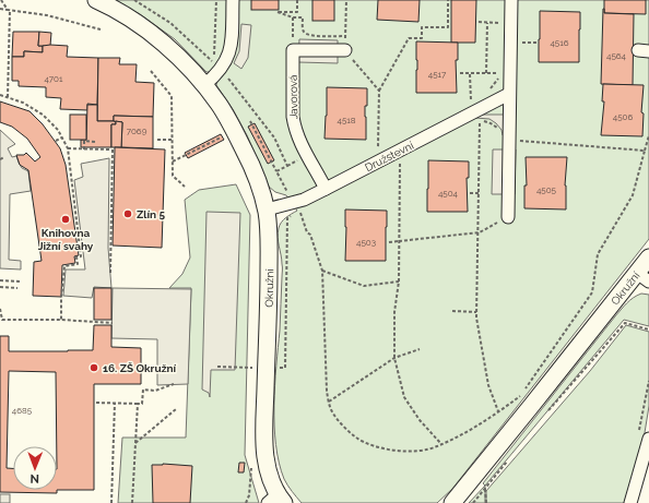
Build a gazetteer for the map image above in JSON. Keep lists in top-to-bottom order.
{
  "streets": {
    "street": ["Javorová", "Družstevní", "Okružní"]
  },
  "crossings": [
    ["Javorová", "Družstevní"],
    ["Družstevní", "Okružní"]
  ],
  "places": ["Zlín 5", "Knihovna Jižní svahy", "16. ZŠ Okružní"],
  "house_numbers": [
    "4516",
    "4564",
    "4517",
    "4701",
    "4506",
    "4518",
    "7069",
    "4505",
    "4504",
    "4503",
    "4685"
  ],
  "north": "bottom"
}
